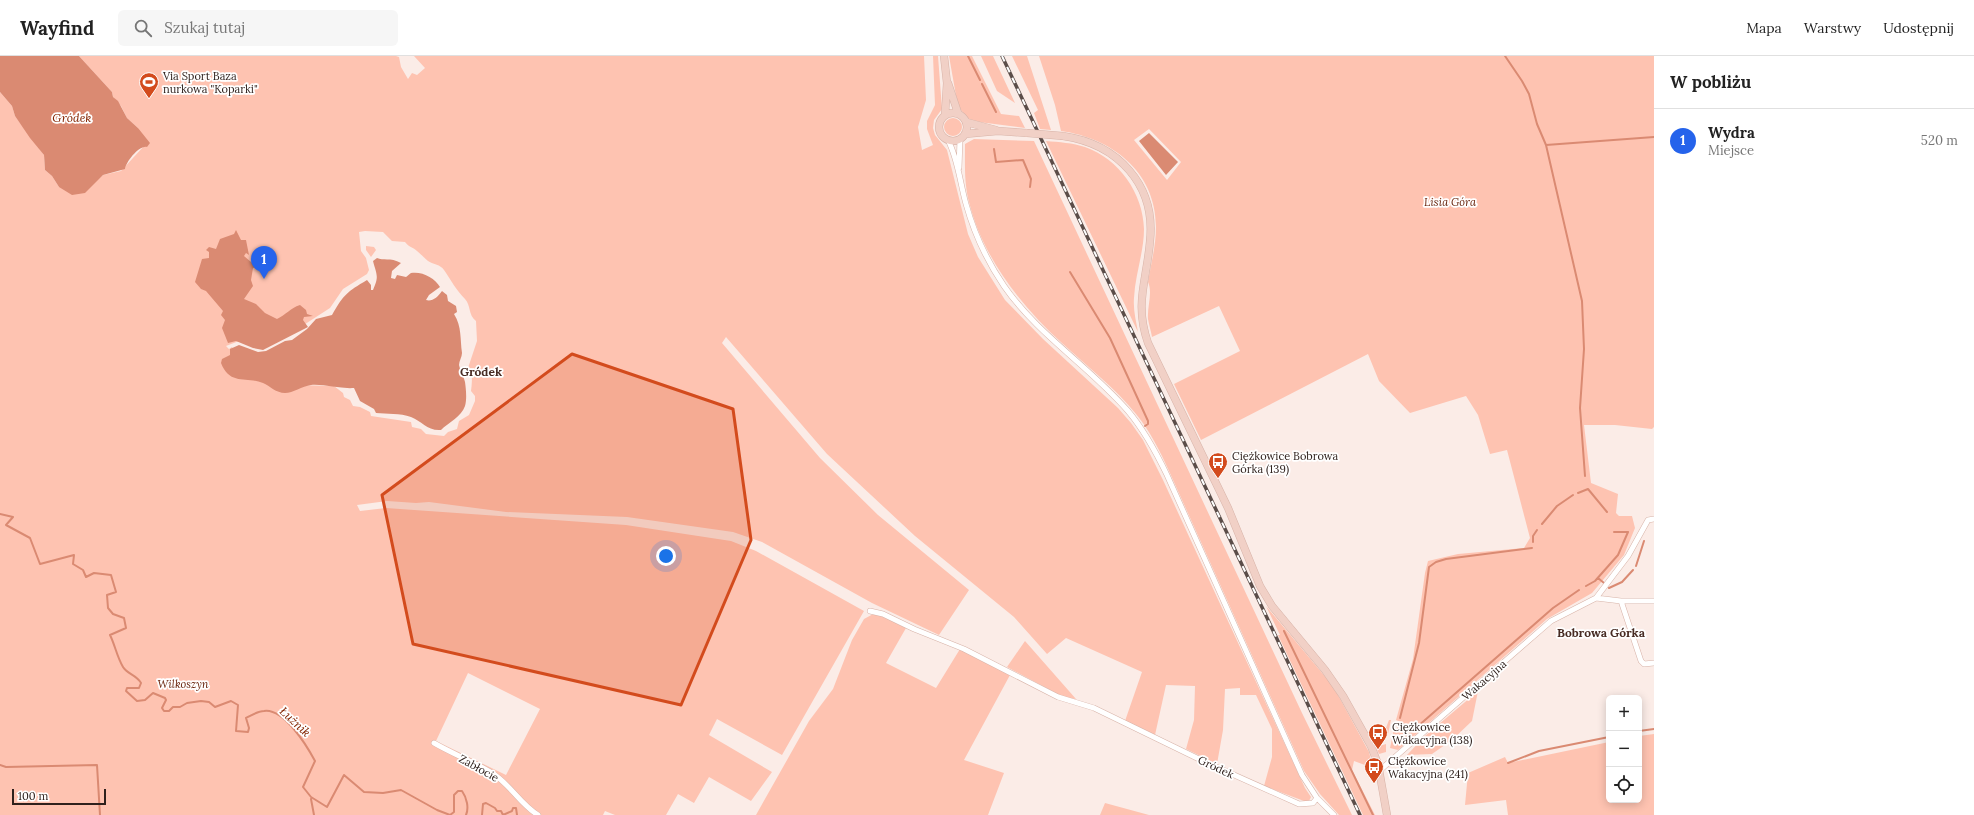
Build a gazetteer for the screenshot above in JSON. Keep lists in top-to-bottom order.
{
  "streets": {
    "street": ["Wakacyjna", "Gródek", "Zabłocie"]
  },
  "districts": ["Gródek", "Bobrowa Górka"],
  "water": ["Gródek", "Łużnik"],
  "parks": ["Lisia Góra", "Wilkoszyn"],
  "places": {
    "sports": ["Via Sport Baza nurkowa \"Koparki\""],
    "bus stop": ["Ciężkowice Bobrowa Górka (139)", "Ciężkowice Wakacyjna (138)", "Ciężkowice Wakacyjna (241)"]
  },
  "scale_bar": "100 m",
  "page": {
    "header": "Wayfind",
    "search": "Szukaj tutaj",
    "nav": ["Mapa", "Warstwy", "Udostępnij"],
    "heading": "W pobliżu",
    "list": [
      {
        "mark": "1",
        "name": "Wydra",
        "note": "Miejsce",
        "value": "520 m"
      }
    ],
    "pins": "1",
    "map_buttons": ["+", "−"],
    "scale": "100 m"
  }
}
